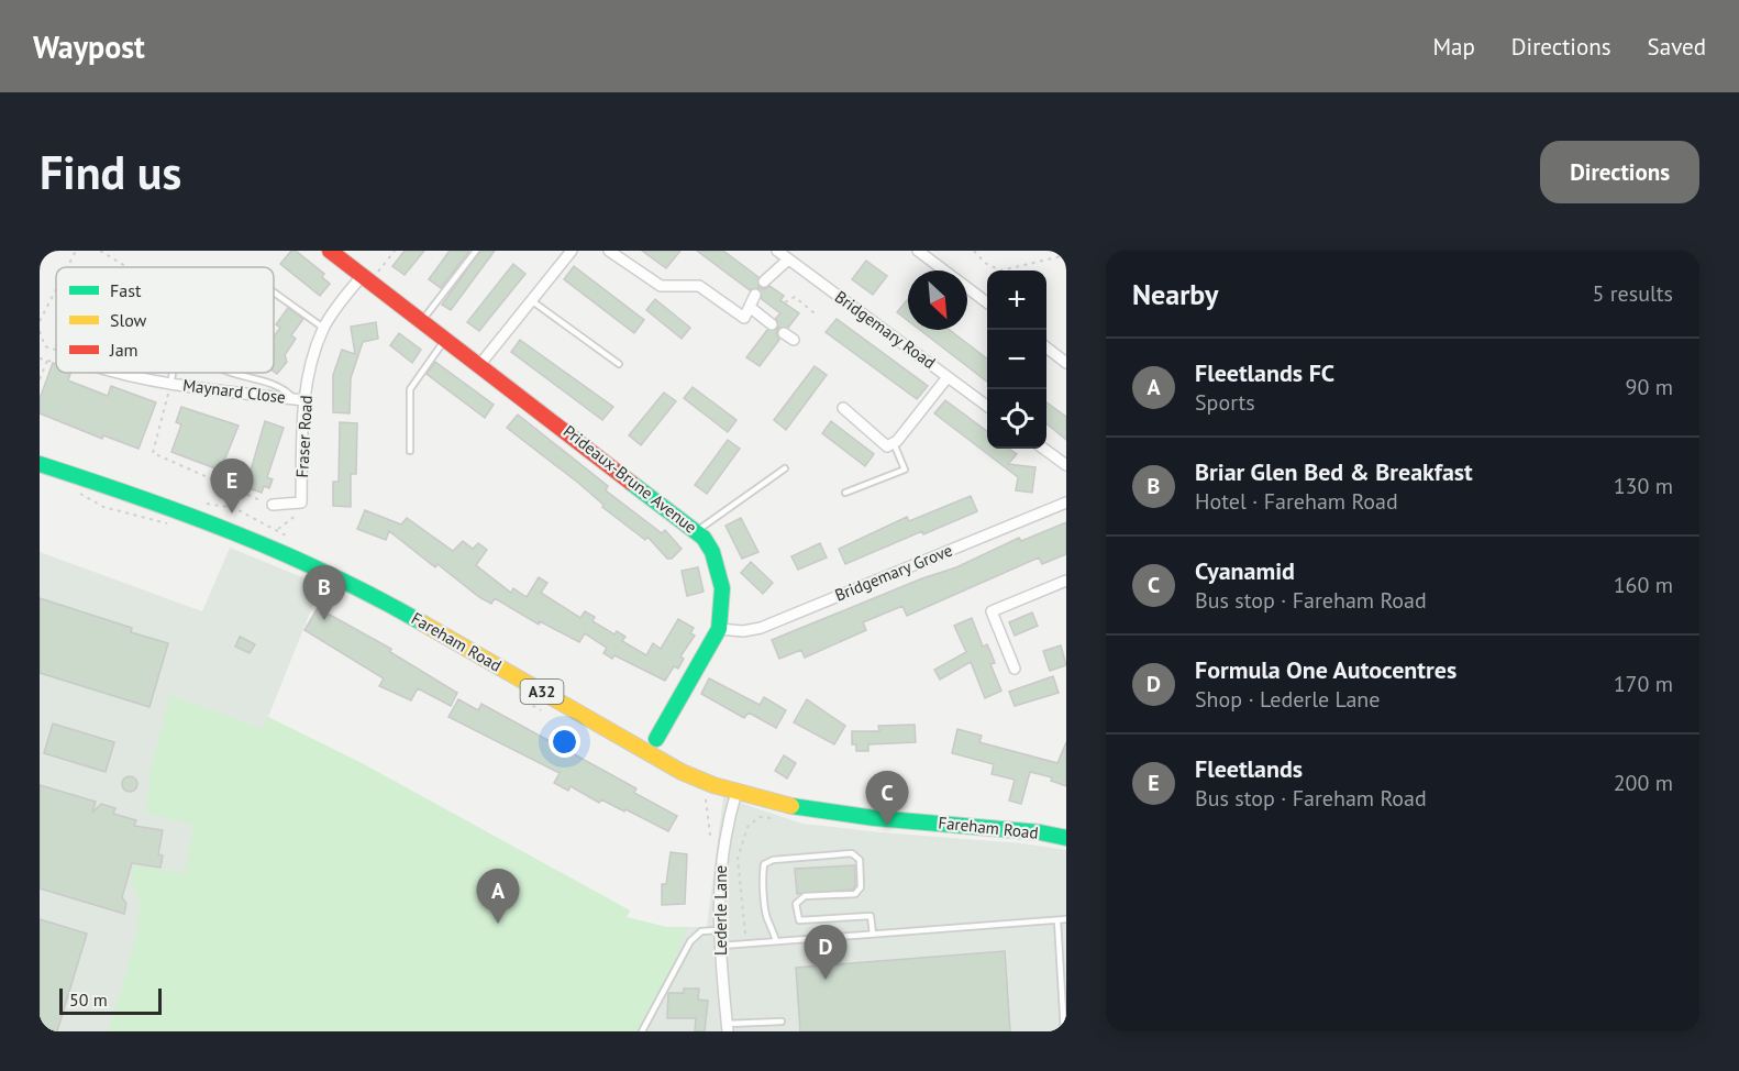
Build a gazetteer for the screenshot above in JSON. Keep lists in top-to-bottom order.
{
  "streets": {
    "main road": ["Prideaux-Brune Avenue", "Fareham Road", "A32"],
    "street": [
      "Bridgemary Road",
      "Maynard Close",
      "Fraser Road",
      "Bridgemary Grove",
      "Lederle Lane"
    ]
  },
  "crossings": [
    ["Maynard Close", "Fraser Road"],
    ["Fraser Road", "Prideaux-Brune Avenue"],
    ["Prideaux-Brune Avenue", "Bridgemary Grove"],
    ["Fareham Road", "Lederle Lane"]
  ],
  "legend": ["Fast", "Slow", "Jam"],
  "scale_bar": "50 m",
  "north": "bottom right",
  "page": {
    "header": "Waypost",
    "nav": ["Map", "Directions", "Saved"],
    "buttons": "Directions",
    "title": "Find us",
    "heading": ["Nearby", "5 results"],
    "map_buttons": ["+", "−"],
    "list": [
      {
        "mark": "A",
        "name": "Fleetlands FC",
        "note": "Sports",
        "value": "90 m"
      },
      {
        "mark": "B",
        "name": "Briar Glen Bed & Breakfast",
        "note": "Hotel · Fareham Road",
        "value": "130 m"
      },
      {
        "mark": "C",
        "name": "Cyanamid",
        "note": "Bus stop · Fareham Road",
        "value": "160 m"
      },
      {
        "mark": "D",
        "name": "Formula One Autocentres",
        "note": "Shop · Lederle Lane",
        "value": "170 m"
      },
      {
        "mark": "E",
        "name": "Fleetlands",
        "note": "Bus stop · Fareham Road",
        "value": "200 m"
      }
    ],
    "pins": [
      "E",
      "B",
      "C",
      "A",
      "D"
    ],
    "scale": "50 m"
  }
}
